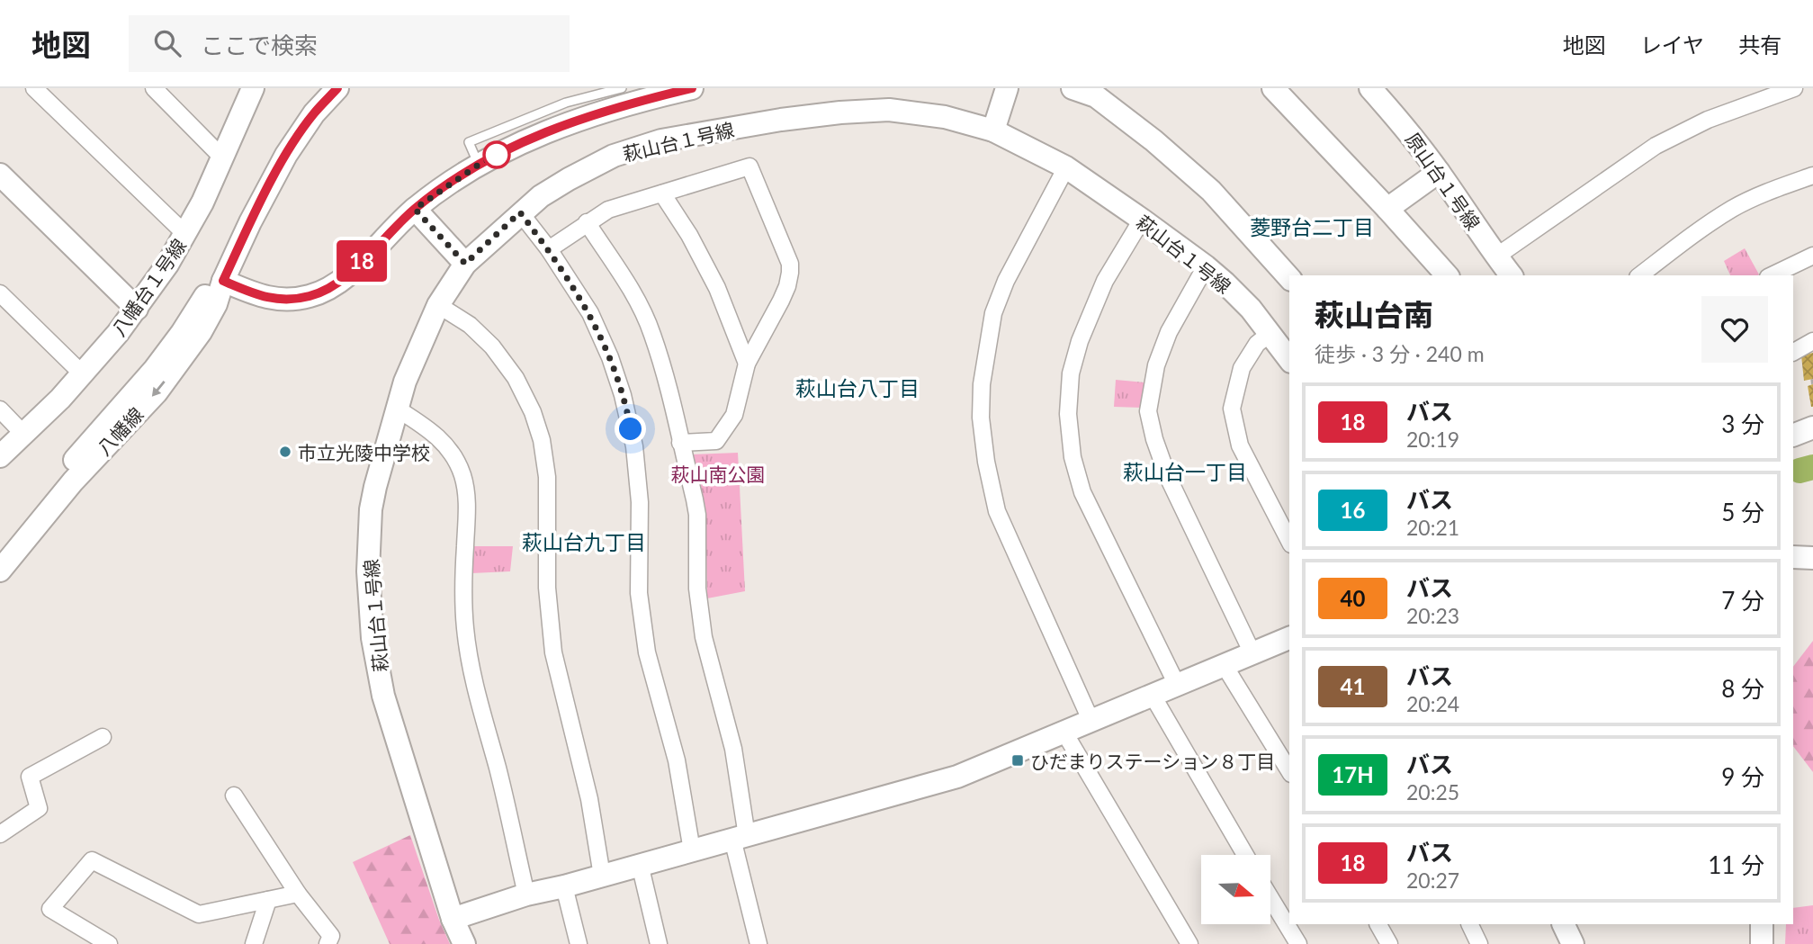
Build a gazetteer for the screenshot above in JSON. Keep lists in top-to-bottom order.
{
  "streets": {
    "street": [
      "萩山台１号線",
      "原山台１号線",
      "八幡台１号線",
      "八幡線"
    ]
  },
  "districts": [
    "菱野台二丁目",
    "萩山台八丁目",
    "萩山台一丁目",
    "萩山台九丁目"
  ],
  "parks": ["萩山南公園"],
  "places": {
    "other": ["市立光陵中学校"],
    "transit": ["ひだまりステーション８丁目"]
  },
  "lines": ["bus line 18"],
  "north": "right",
  "page": {
    "header": "地図",
    "search": "ここで検索",
    "nav": ["地図", "レイヤ", "共有"],
    "on_map": "18",
    "heading": ["萩山台南", "徒歩 · 3 分 · 240 m"],
    "list": [
      {
        "mark": "18",
        "name": "バス",
        "note": "20:19",
        "value": "3 分"
      },
      {
        "mark": "16",
        "name": "バス",
        "note": "20:21",
        "value": "5 分"
      },
      {
        "mark": "40",
        "name": "バス",
        "note": "20:23",
        "value": "7 分"
      },
      {
        "mark": "41",
        "name": "バス",
        "note": "20:24",
        "value": "8 分"
      },
      {
        "mark": "17H",
        "name": "バス",
        "note": "20:25",
        "value": "9 分"
      },
      {
        "mark": "18",
        "name": "バス",
        "note": "20:27",
        "value": "11 分"
      }
    ]
  }
}
